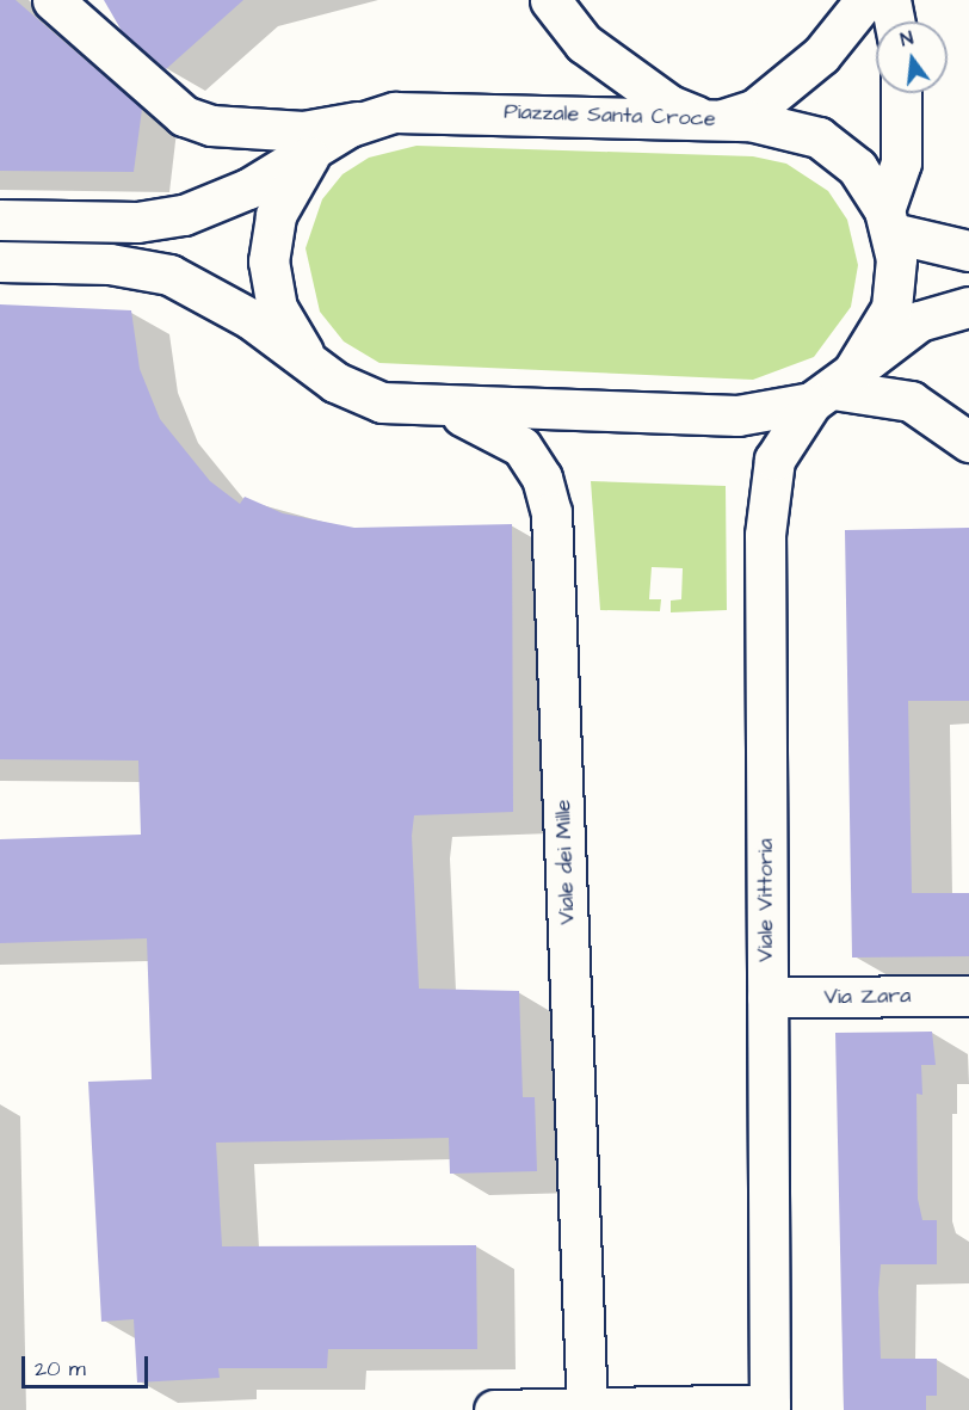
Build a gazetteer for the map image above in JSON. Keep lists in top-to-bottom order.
{
  "streets": {
    "main road": [
      "Piazzale Santa Croce",
      "Viale dei Mille",
      "Viale Vittoria",
      "Via Zara"
    ]
  },
  "crossings": [
    ["Piazzale Santa Croce", "Viale Vittoria"],
    ["Viale Vittoria", "Via Zara"]
  ],
  "scale_bar": "20 m",
  "north": "top"
}
